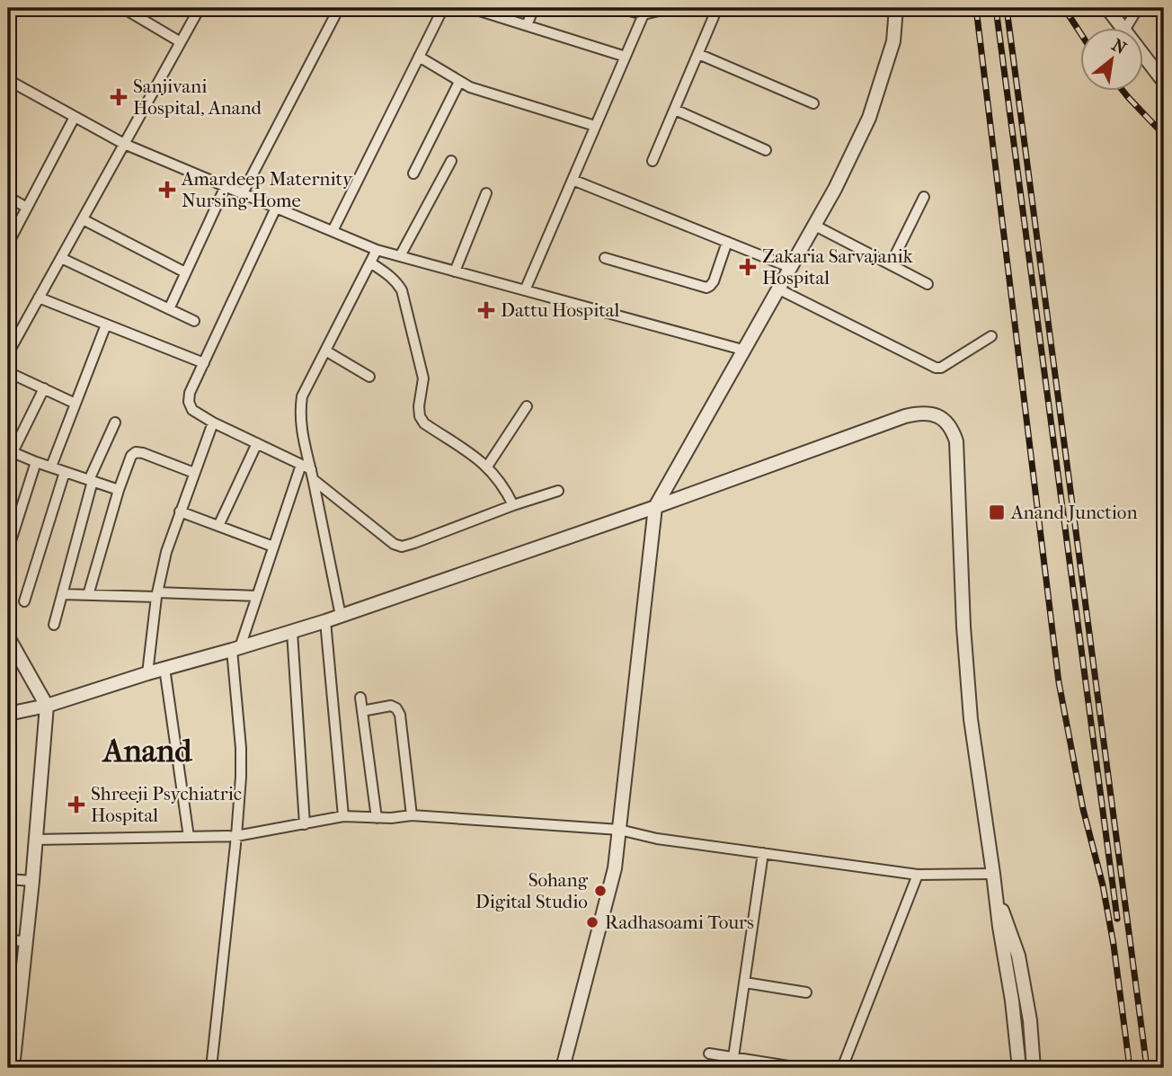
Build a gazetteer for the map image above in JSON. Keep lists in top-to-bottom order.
{
  "districts": ["Anand"],
  "places": {
    "health": [
      "Sanjivani Hospital, Anand",
      "Amardeep Maternity Nursing Home",
      "Zakaria Sarvajanik Hospital",
      "Dattu Hospital",
      "Shreeji Psychiatric Hospital"
    ],
    "transit": ["Anand Junction"],
    "other": ["Sohang Digital Studio", "Radhasoami Tours"]
  },
  "north": "top right"
}
